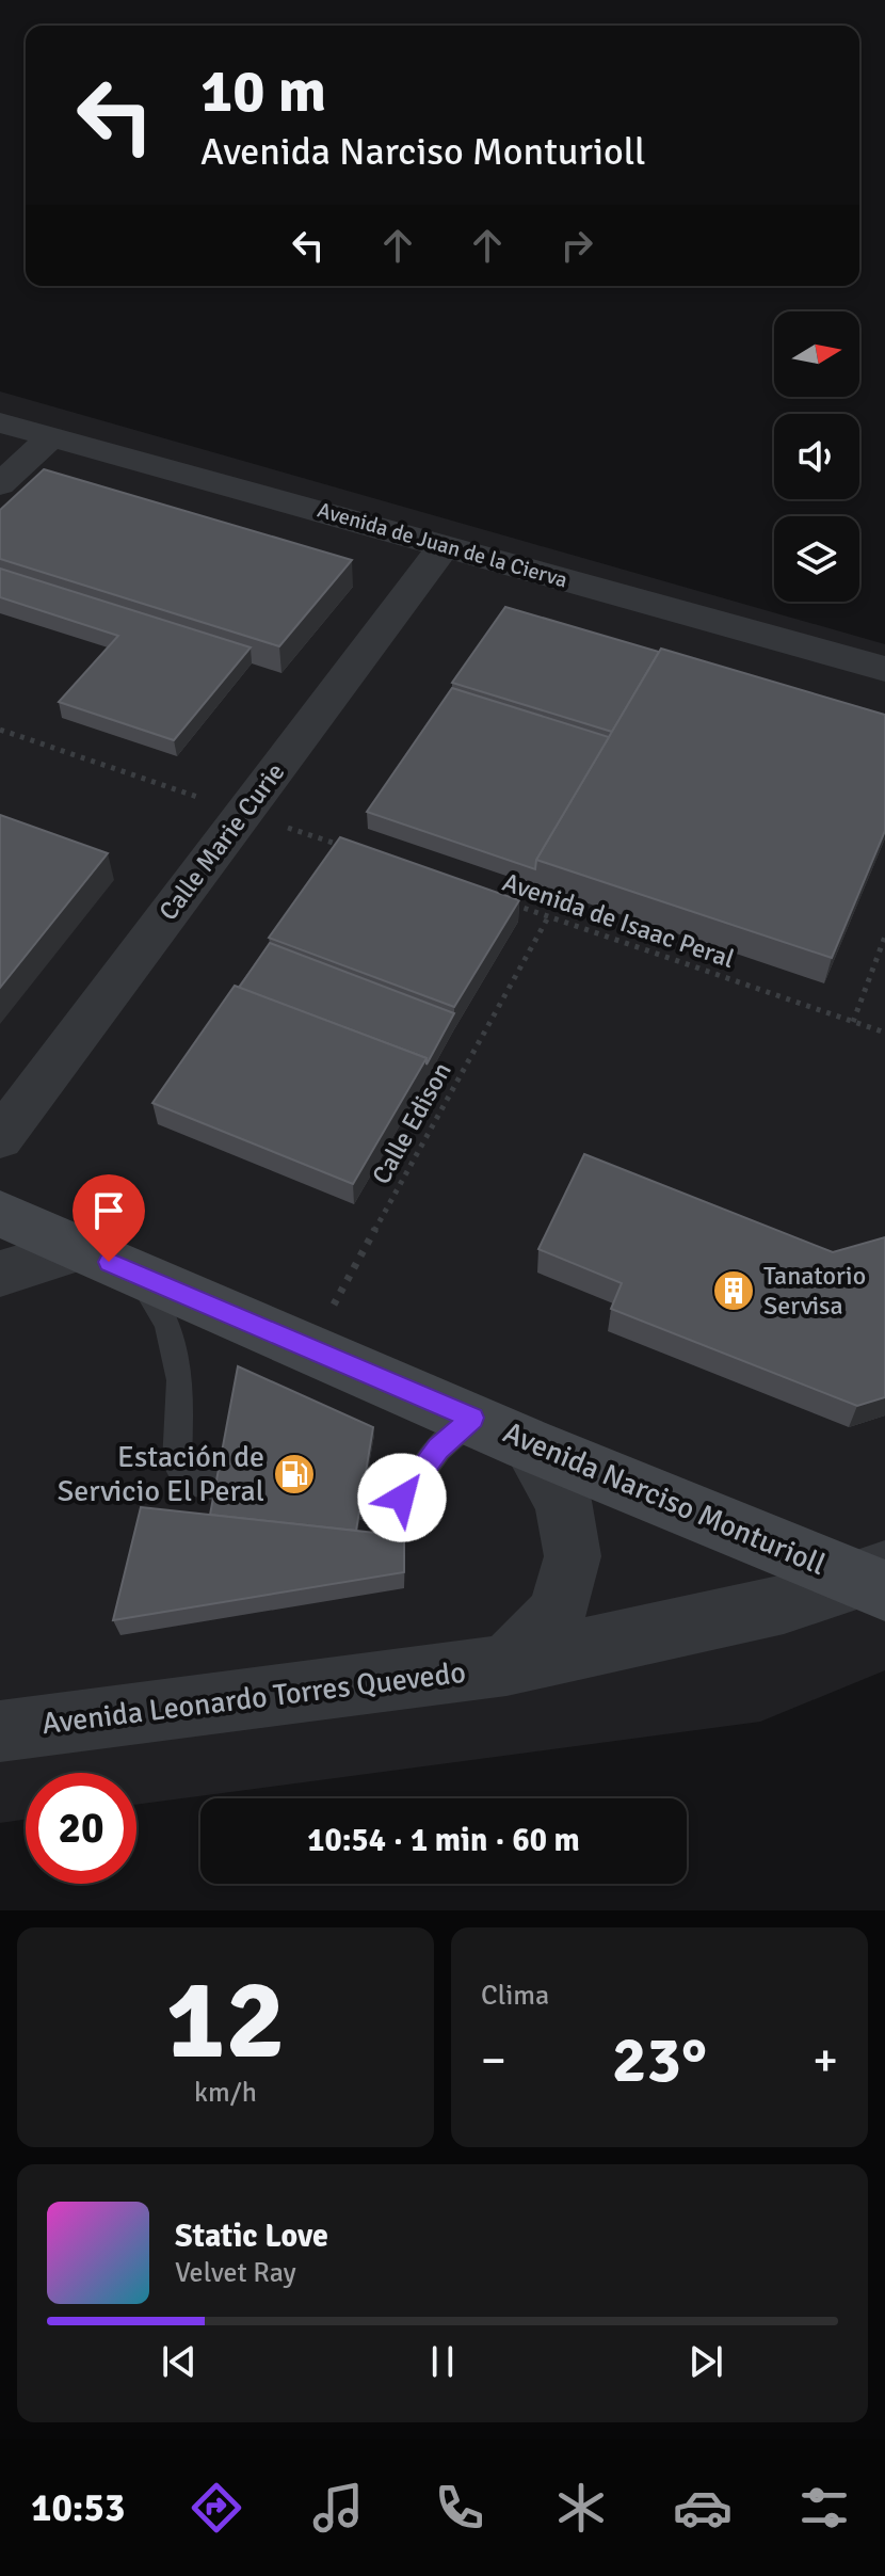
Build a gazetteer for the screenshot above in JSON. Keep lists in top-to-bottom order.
{
  "streets": {
    "street": [
      "Avenida de Juan de la Cierva",
      "Calle Marie Curie",
      "Avenida Narciso Monturioll",
      "Avenida Leonardo Torres Quevedo"
    ],
    "path": ["Avenida de Isaac Peral", "Calle Edison"]
  },
  "crossings": [
    ["Avenida de Juan de la Cierva", "Calle Marie Curie"],
    ["Avenida de Isaac Peral", "Calle Edison"],
    ["Calle Edison", "Avenida Narciso Monturioll"],
    ["Avenida Narciso Monturioll", "Avenida Leonardo Torres Quevedo"]
  ],
  "places": {
    "building": ["Tanatorio Servisa"],
    "fuel station": ["Estación de Servicio El Peral"]
  },
  "north": "right",
  "page": {
    "turn": ["10 m", "Avenida Narciso Monturioll"],
    "limit": "20",
    "trip": "10:54 · 1 min · 60 m",
    "tile": [
      ["12", "km/h"],
      "Clima"
    ],
    "heat": ["−", "23°", "+"],
    "song": ["Static Love", "Velvet Ray"],
    "tabs": "10:53"
  }
}
